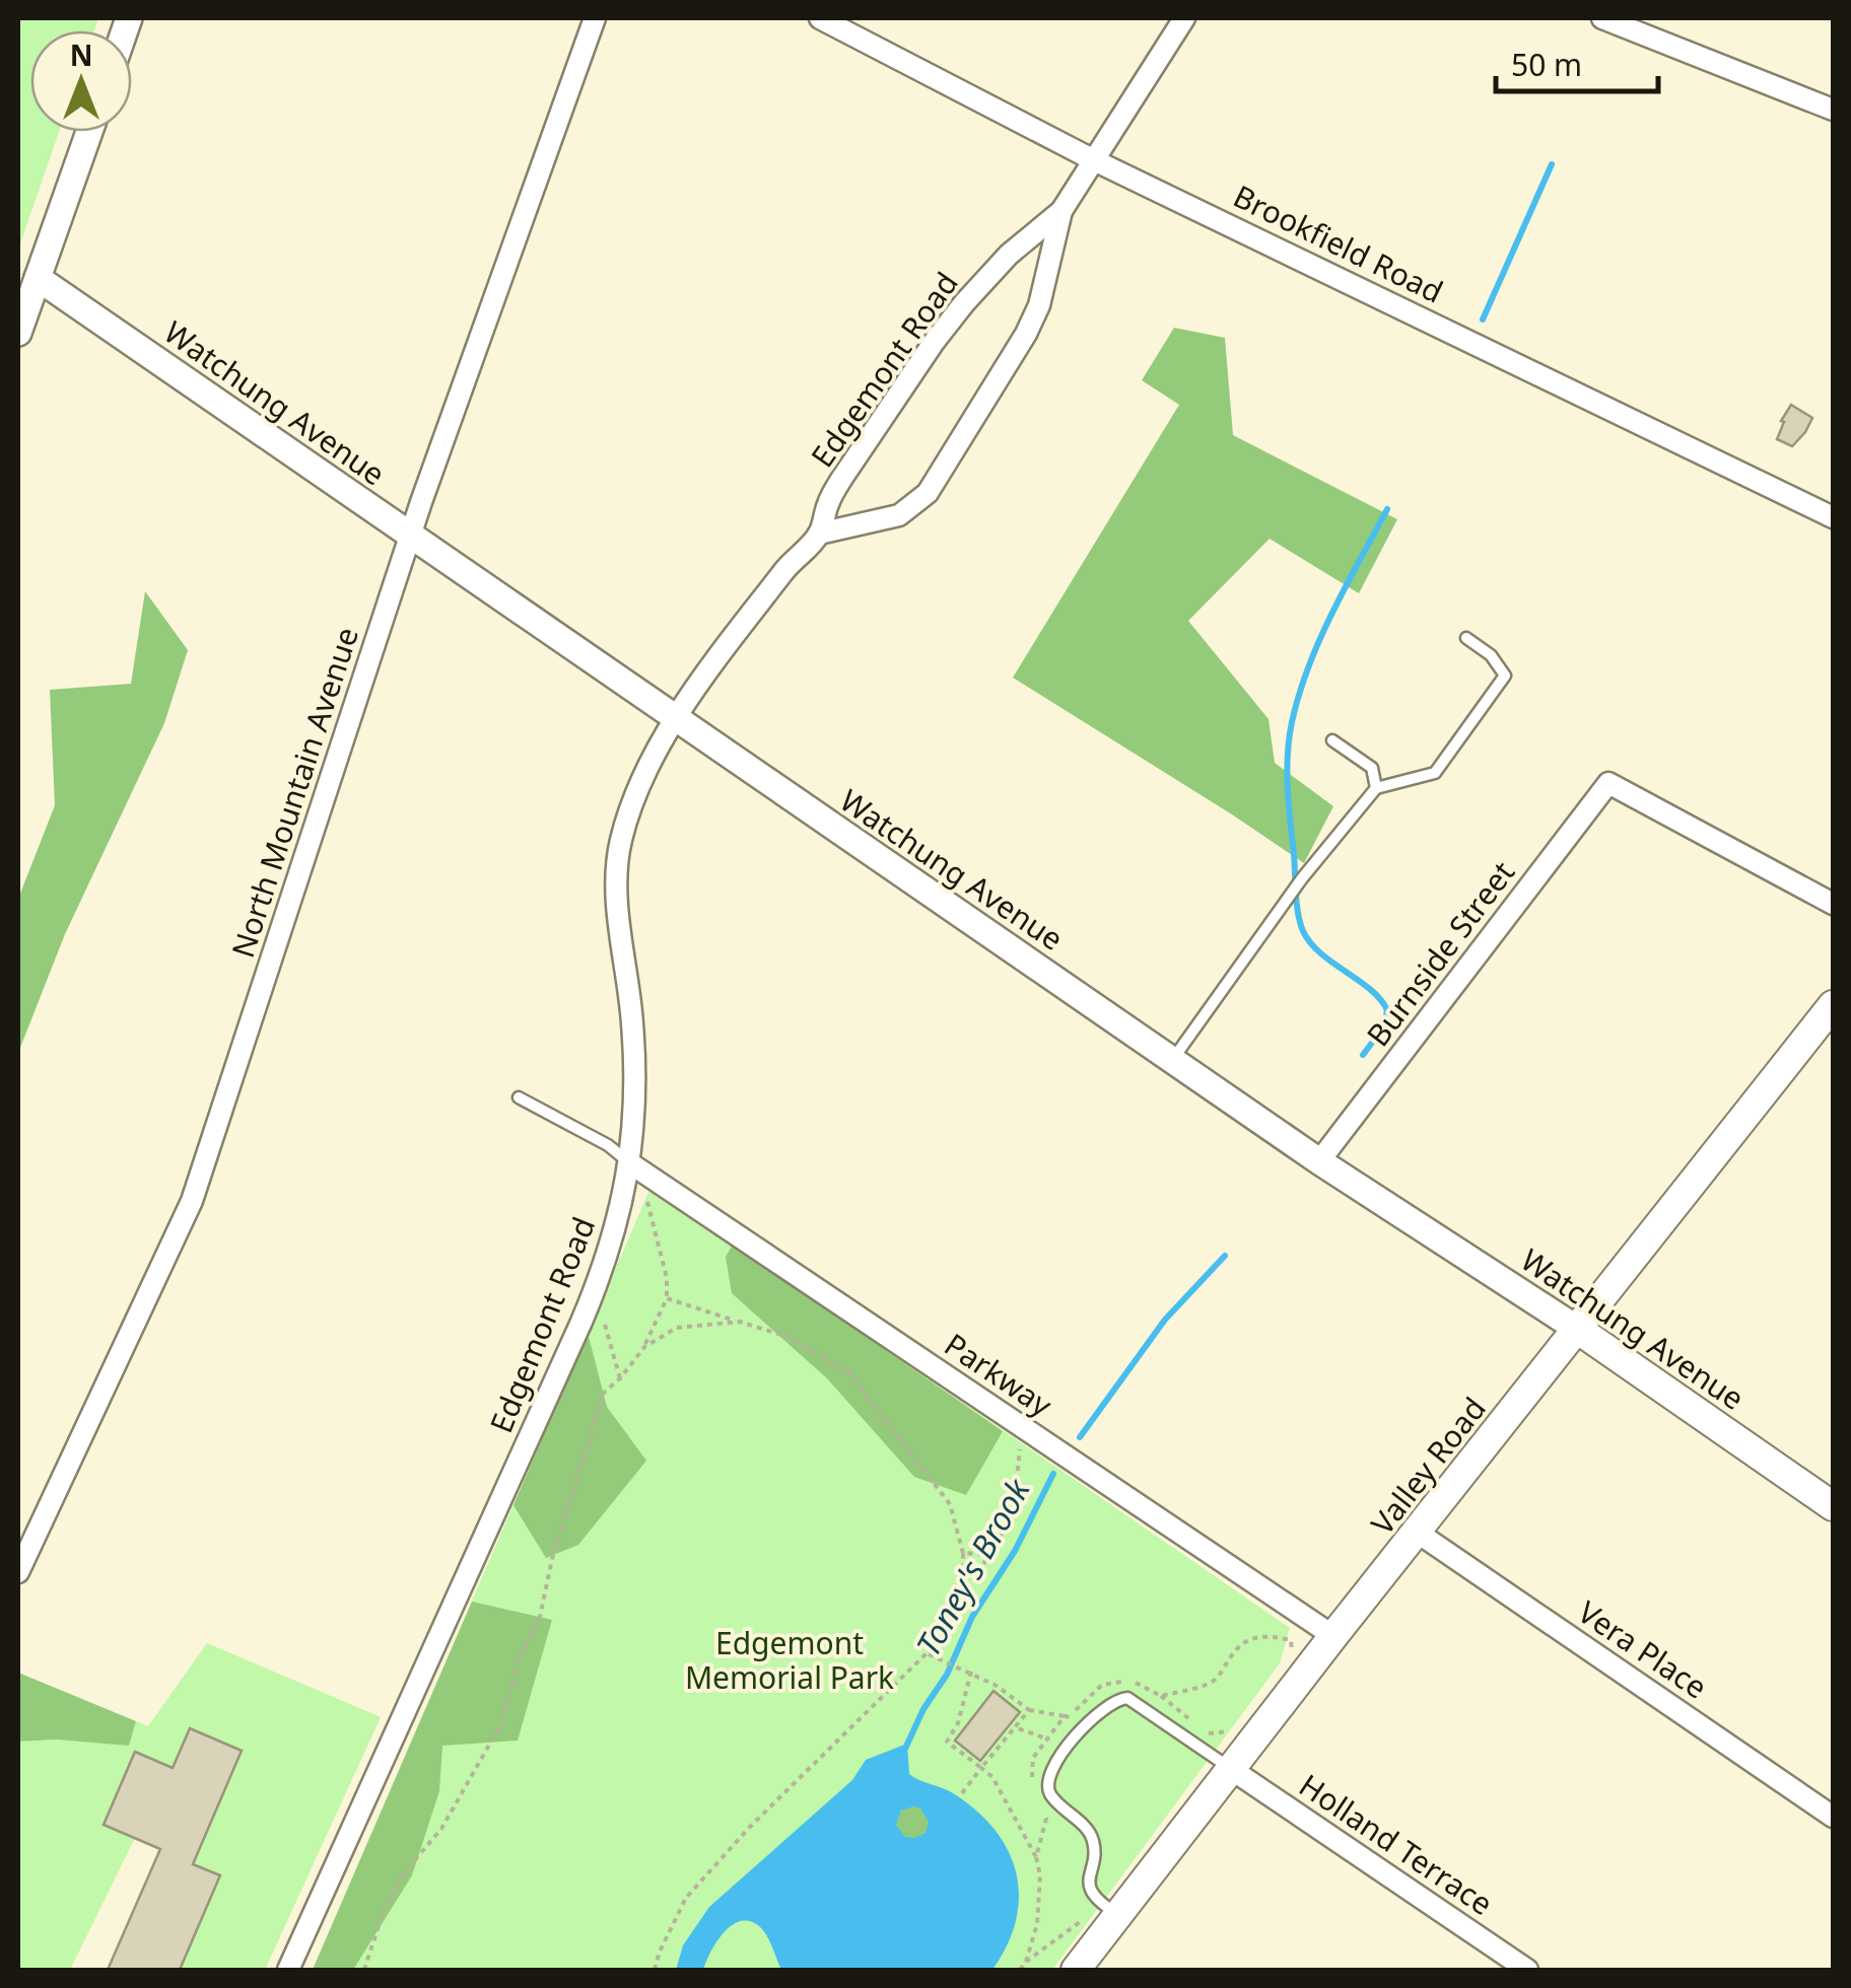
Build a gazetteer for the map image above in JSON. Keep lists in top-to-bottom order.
{
  "streets": {
    "main road": ["Watchung Avenue", "Valley Road"],
    "street": [
      "Brookfield Road",
      "Edgemont Road",
      "North Mountain Avenue",
      "Burnside Street",
      "Parkway",
      "Vera Place",
      "Holland Terrace"
    ]
  },
  "crossings": [
    ["Brookfield Road", "Edgemont Road"],
    ["Edgemont Road", "Watchung Avenue"],
    ["Edgemont Road", "Parkway"],
    ["Watchung Avenue", "North Mountain Avenue"],
    ["Watchung Avenue", "Burnside Street"],
    ["Watchung Avenue", "Valley Road"],
    ["Parkway", "Valley Road"],
    ["Valley Road", "Vera Place"],
    ["Valley Road", "Holland Terrace"]
  ],
  "water": ["Toney's Brook"],
  "parks": ["Edgemont Memorial Park"],
  "scale_bar": "50 m",
  "north": "top"
}
